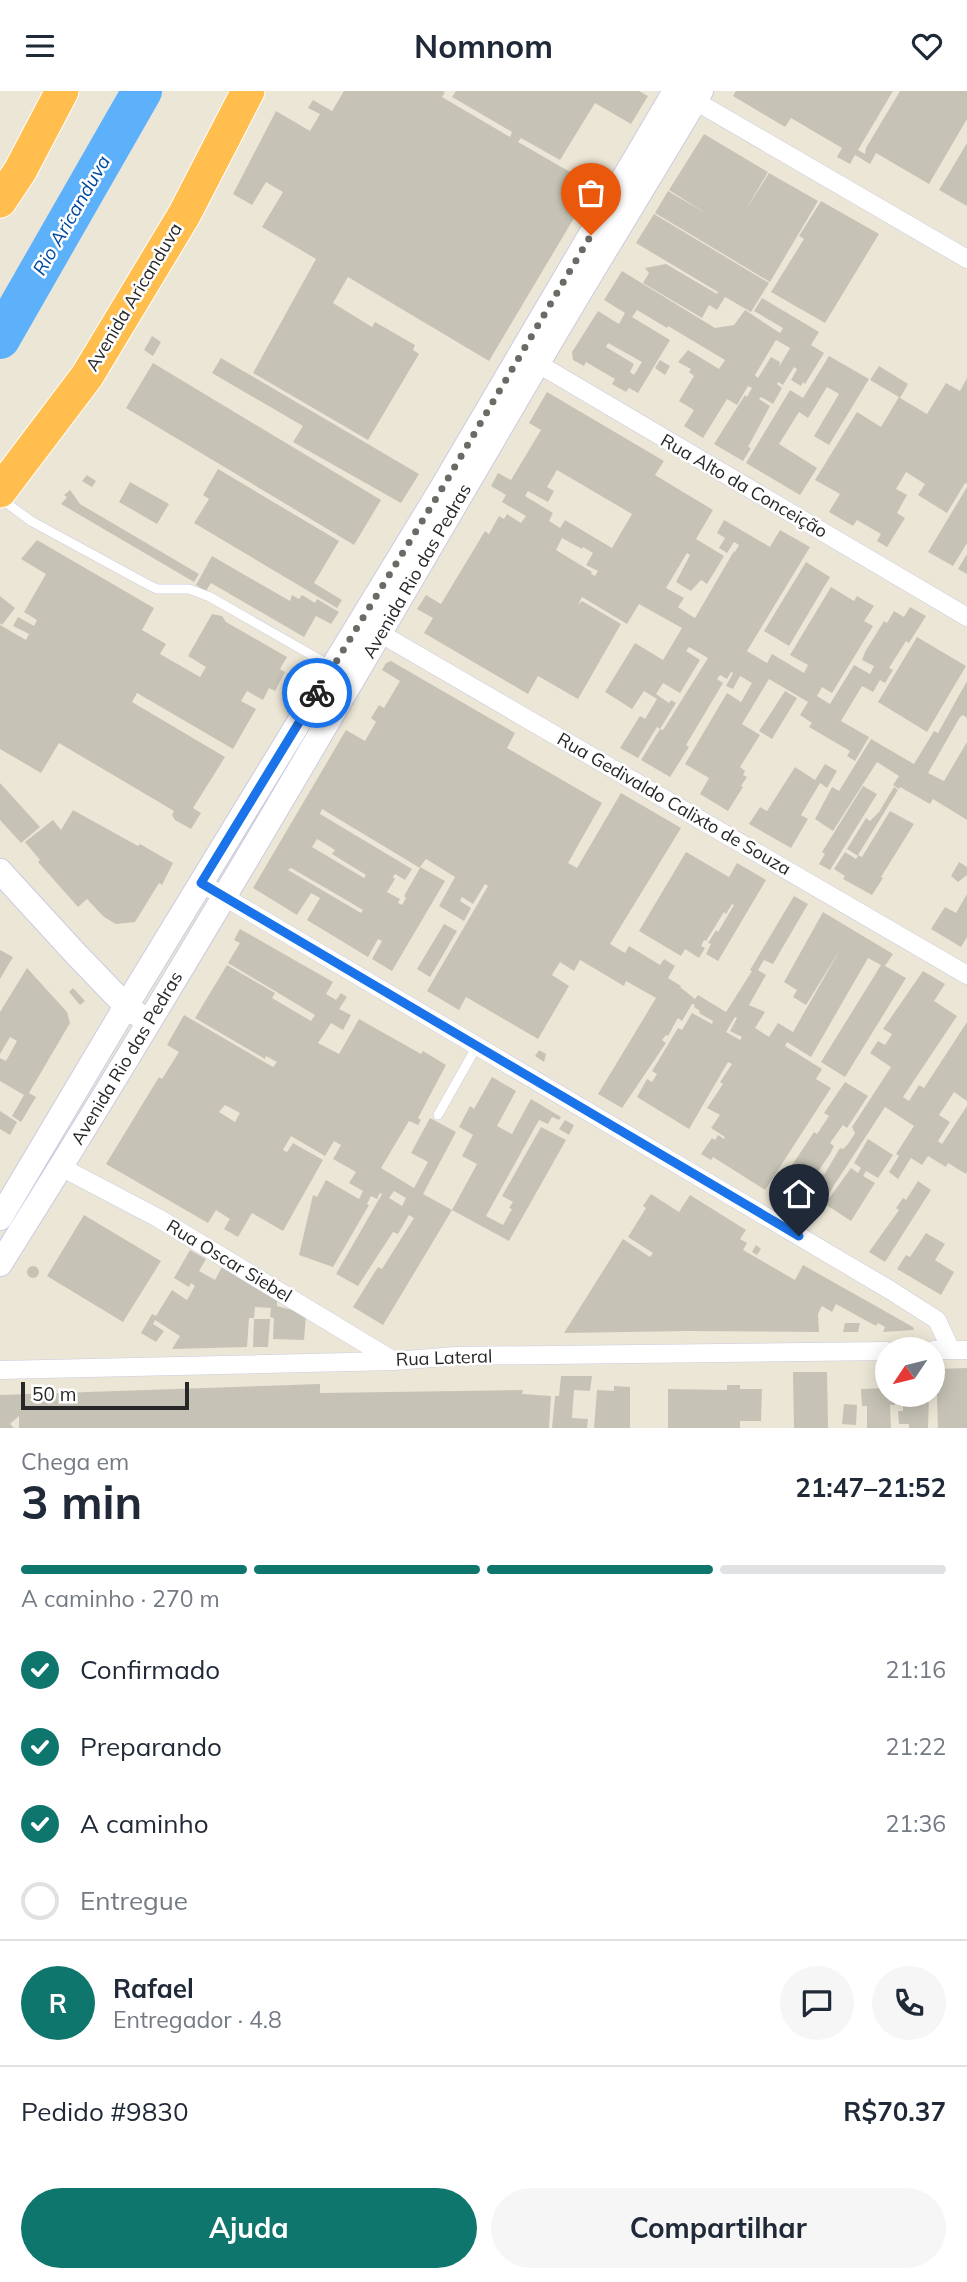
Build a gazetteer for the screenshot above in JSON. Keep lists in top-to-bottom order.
{
  "streets": {
    "highway": ["Avenida Aricanduva"],
    "main road": ["Avenida Rio das Pedras"],
    "street": [
      "Rua Alto da Conceição",
      "Rua Gedivaldo Calixto de Souza",
      "Rua Oscar Siebel",
      "Rua Lateral"
    ]
  },
  "crossings": [
    ["Rua Alto da Conceição", "Avenida Rio das Pedras"],
    ["Avenida Rio das Pedras", "Rua Gedivaldo Calixto de Souza"],
    ["Avenida Rio das Pedras", "Rua Oscar Siebel"],
    ["Rua Oscar Siebel", "Rua Lateral"]
  ],
  "water": ["Rio Aricanduva"],
  "scale_bar": "50 m",
  "north": "bottom left",
  "page": {
    "header": "Nomnom",
    "scale": "50 m",
    "heading": ["3 min", "Chega em", "21:47–21:52"],
    "panel": [
      "Rafael",
      "Entregador · 4.8",
      "Pedido #9830",
      "R$70.37"
    ],
    "bar": "A caminho · 270 m",
    "list": [
      ["Confirmado", "21:16"],
      ["Preparando", "21:22"],
      ["A caminho", "21:36"],
      "Entregue"
    ],
    "round": "R",
    "buttons": ["Ajuda", "Compartilhar"]
  }
}
